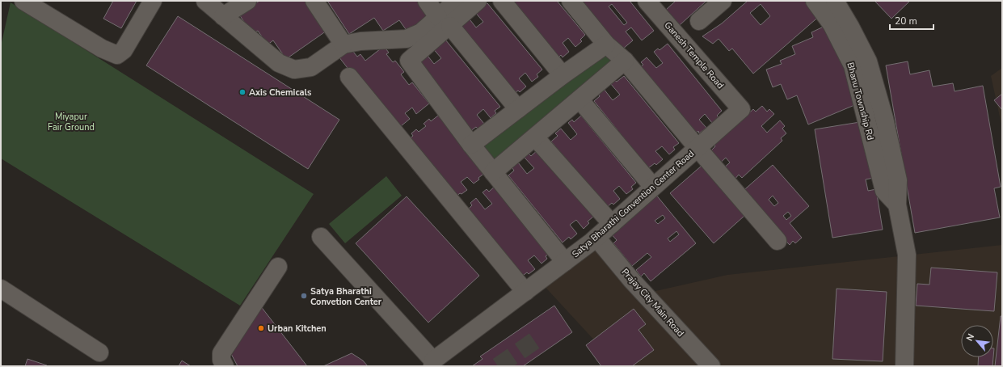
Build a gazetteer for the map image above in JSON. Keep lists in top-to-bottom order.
{
  "streets": {
    "street": [
      "Ganesh Temple Road",
      "Bhanu Township Rd",
      "Satya Bharathi Convention Center Road",
      "Prajay City Main Road"
    ]
  },
  "crossings": [
    ["Ganesh Temple Road", "Satya Bharathi Convention Center Road"],
    ["Satya Bharathi Convention Center Road", "Prajay City Main Road"]
  ],
  "parks": ["Miyapur Fair Ground"],
  "places": ["Axis Chemicals", "Satya Bharathi Convetion Center", "Urban Kitchen"],
  "scale_bar": "20 m",
  "north": "top left"
}
